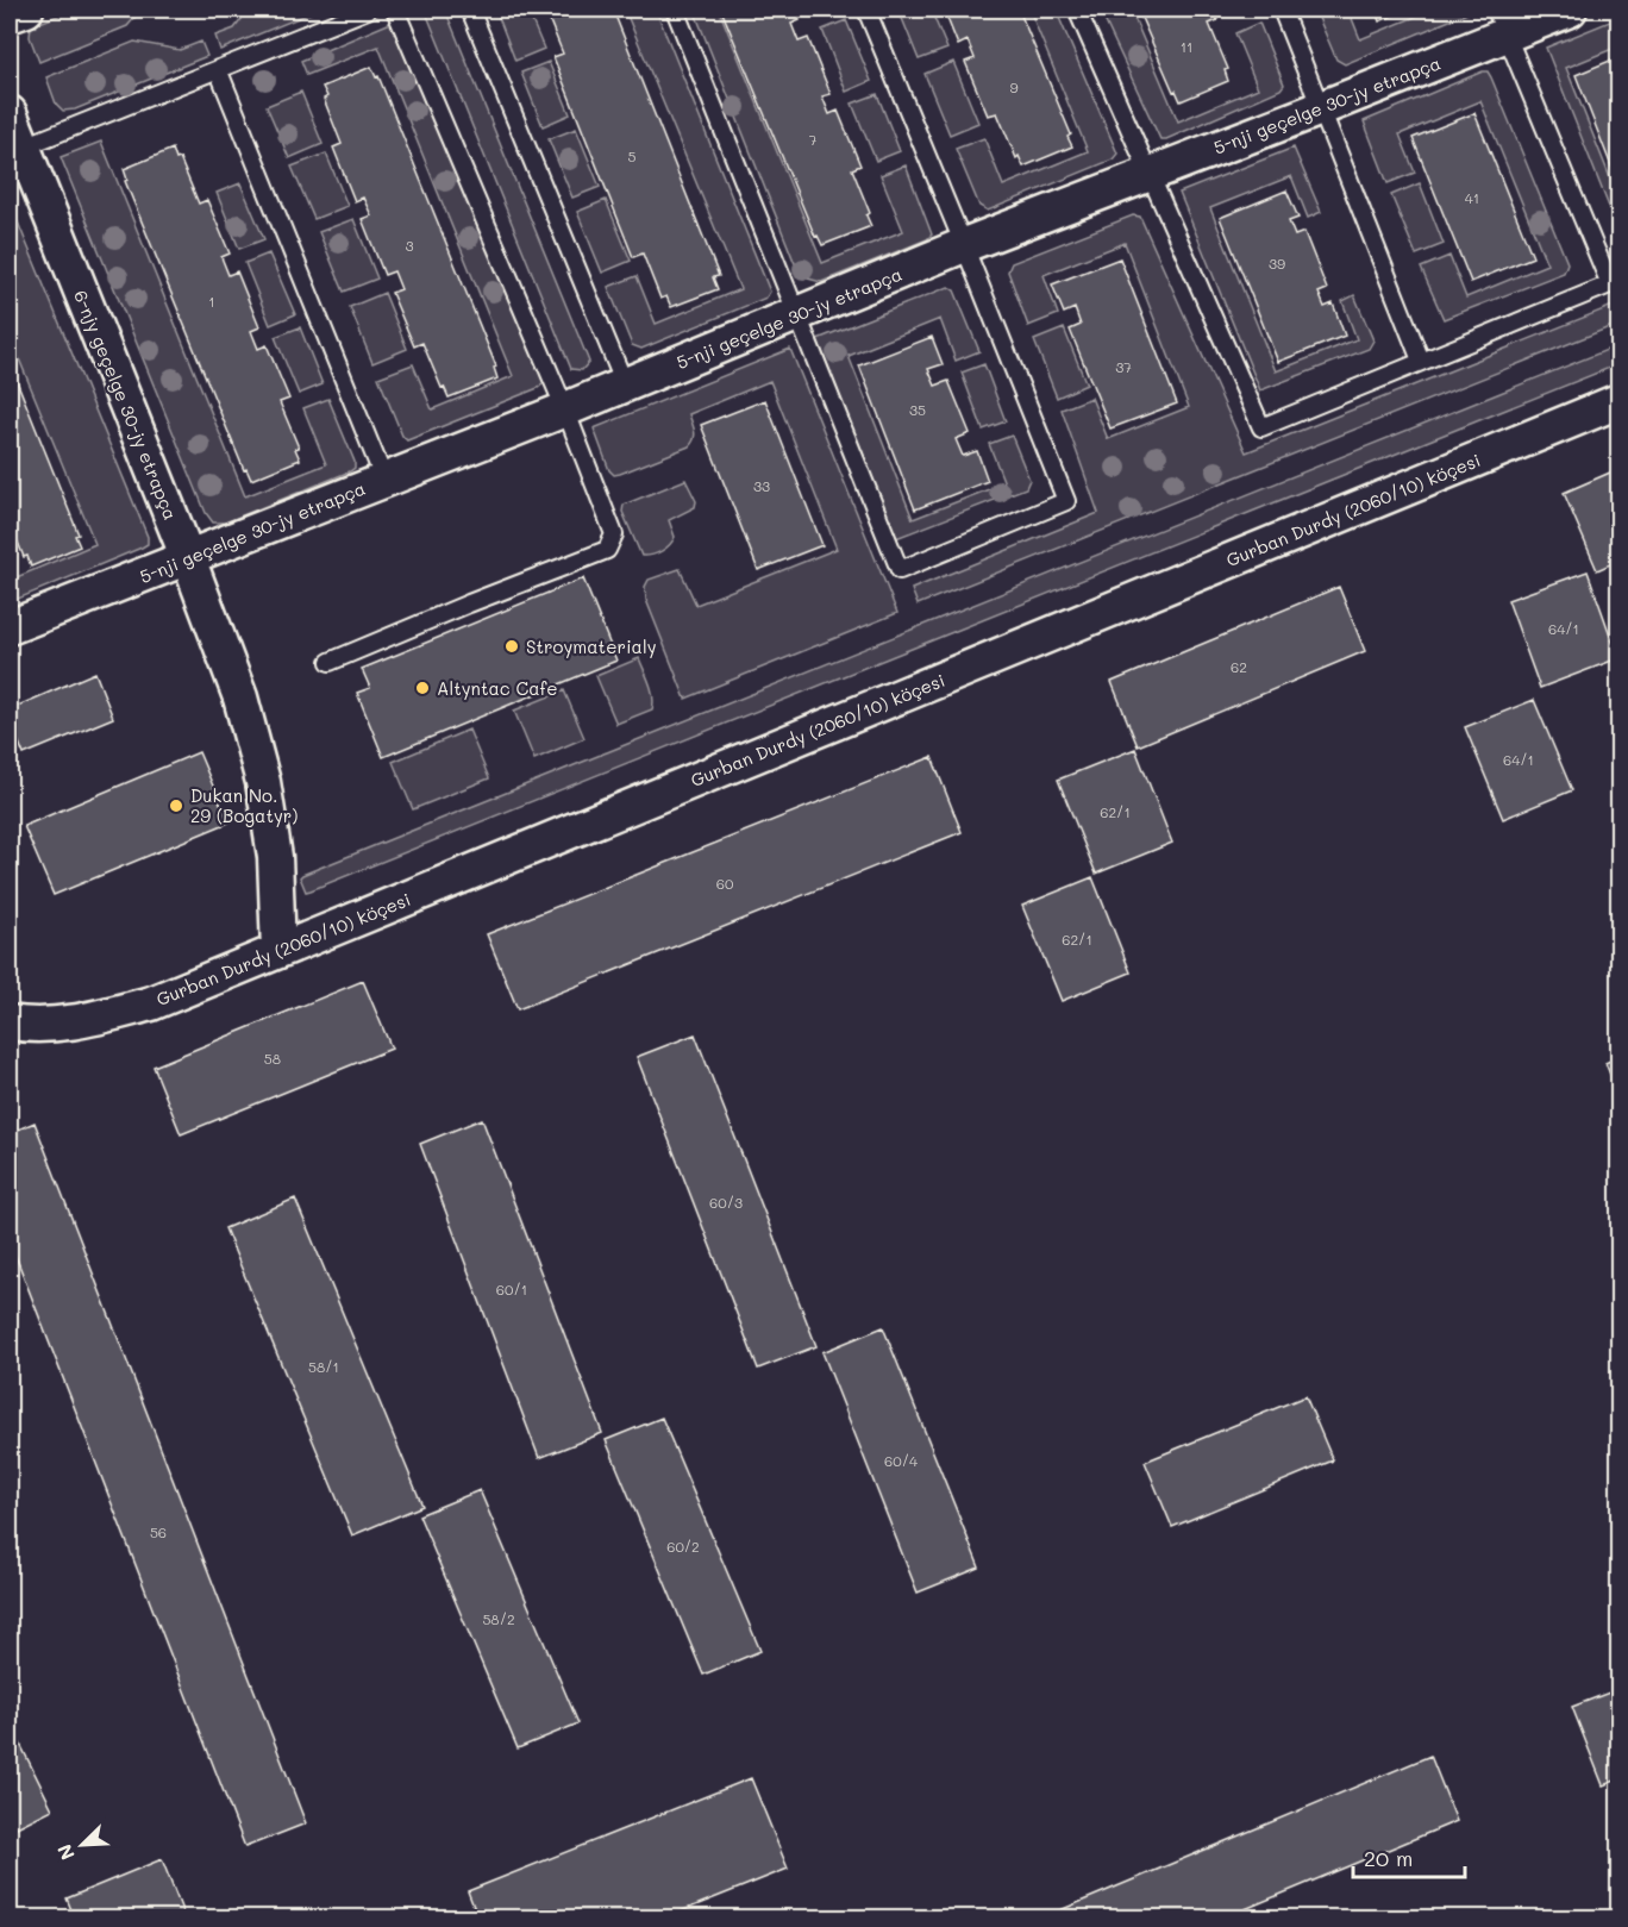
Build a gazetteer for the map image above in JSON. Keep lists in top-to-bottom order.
{
  "streets": {
    "street": ["5-nji geçelge 30-jy etrapça", "6-njy geçelge 30-jy etrapça", "Gurban Durdy (2060/10) köçesi"]
  },
  "crossings": [
    ["5-nji geçelge 30-jy etrapça", "6-njy geçelge 30-jy etrapça"],
    ["6-njy geçelge 30-jy etrapça", "Gurban Durdy (2060/10) köçesi"]
  ],
  "places": ["Stroymaterialy", "Altyntac Cafe", "Dukan No. 29 (Bogatyr)"],
  "house_numbers": [
    "11",
    "9",
    "7",
    "5",
    "41",
    "3",
    "39",
    "1",
    "37",
    "35",
    "33",
    "64/1",
    "62",
    "64/1",
    "62/1",
    "60",
    "62/1",
    "58",
    "60/3",
    "60/1",
    "58/1",
    "60/4",
    "56",
    "60/2",
    "58/2"
  ],
  "scale_bar": "20 m",
  "north": "bottom left"
}
